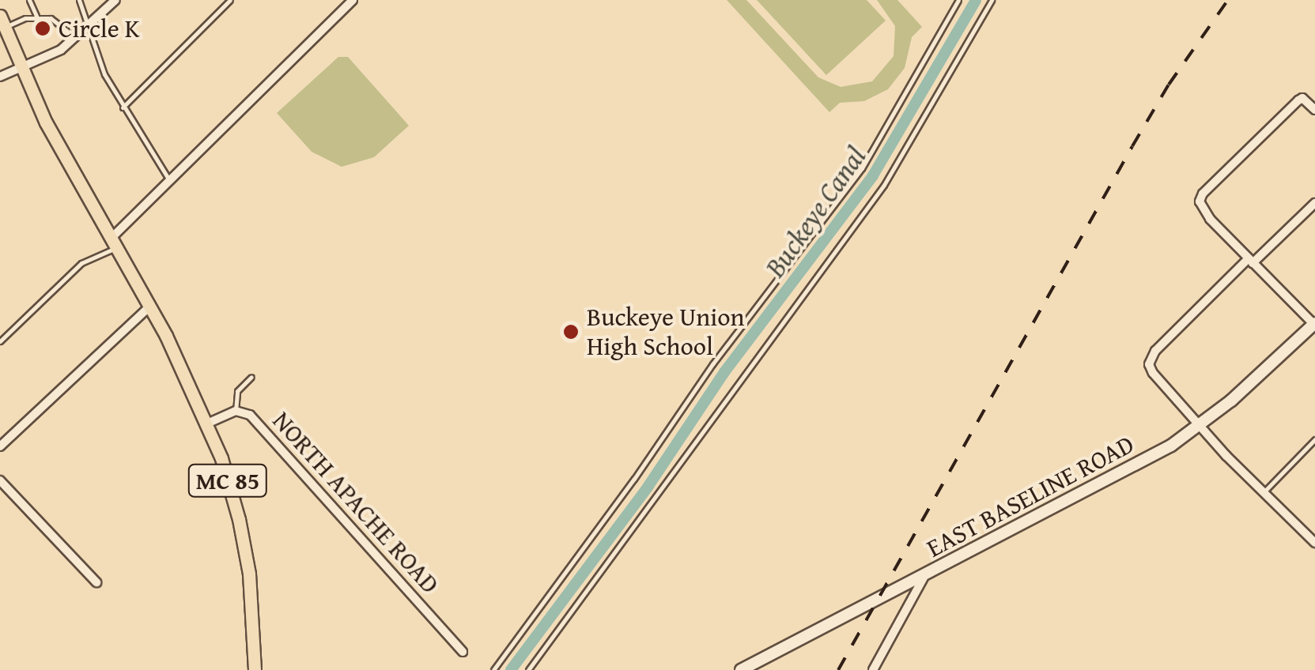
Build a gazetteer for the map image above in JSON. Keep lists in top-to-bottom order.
{
  "streets": {
    "main road": ["MC 85", "EAST BASELINE ROAD"],
    "street": ["NORTH APACHE ROAD"]
  },
  "crossings": [
    ["MC 85", "NORTH APACHE ROAD"]
  ],
  "water": ["Buckeye Canal"],
  "places": ["Circle K", "Buckeye Union High School"]
}
